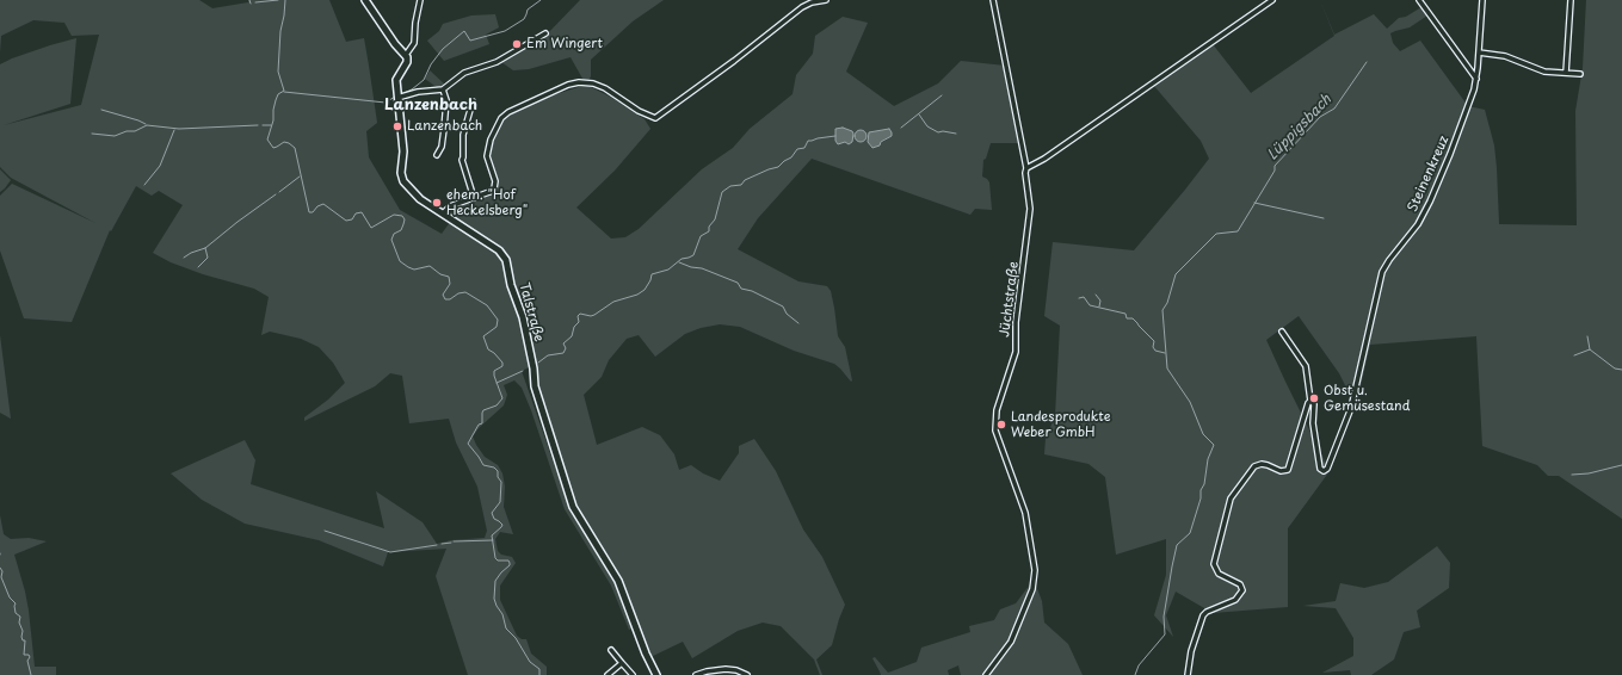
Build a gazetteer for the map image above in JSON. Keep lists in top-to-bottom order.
{
  "streets": {
    "main road": ["Talstraße"],
    "street": ["Steinenkreuz", "Jüchtstraße"]
  },
  "districts": ["Lanzenbach"],
  "water": ["Lüppigsbach"],
  "places": [
    "Em Wingert",
    "Lanzenbach",
    "ehem. \"Hof Heckelsberg\"",
    "Obst u. Gemüsestand",
    "Landesprodukte Weber GmbH"
  ]
}
